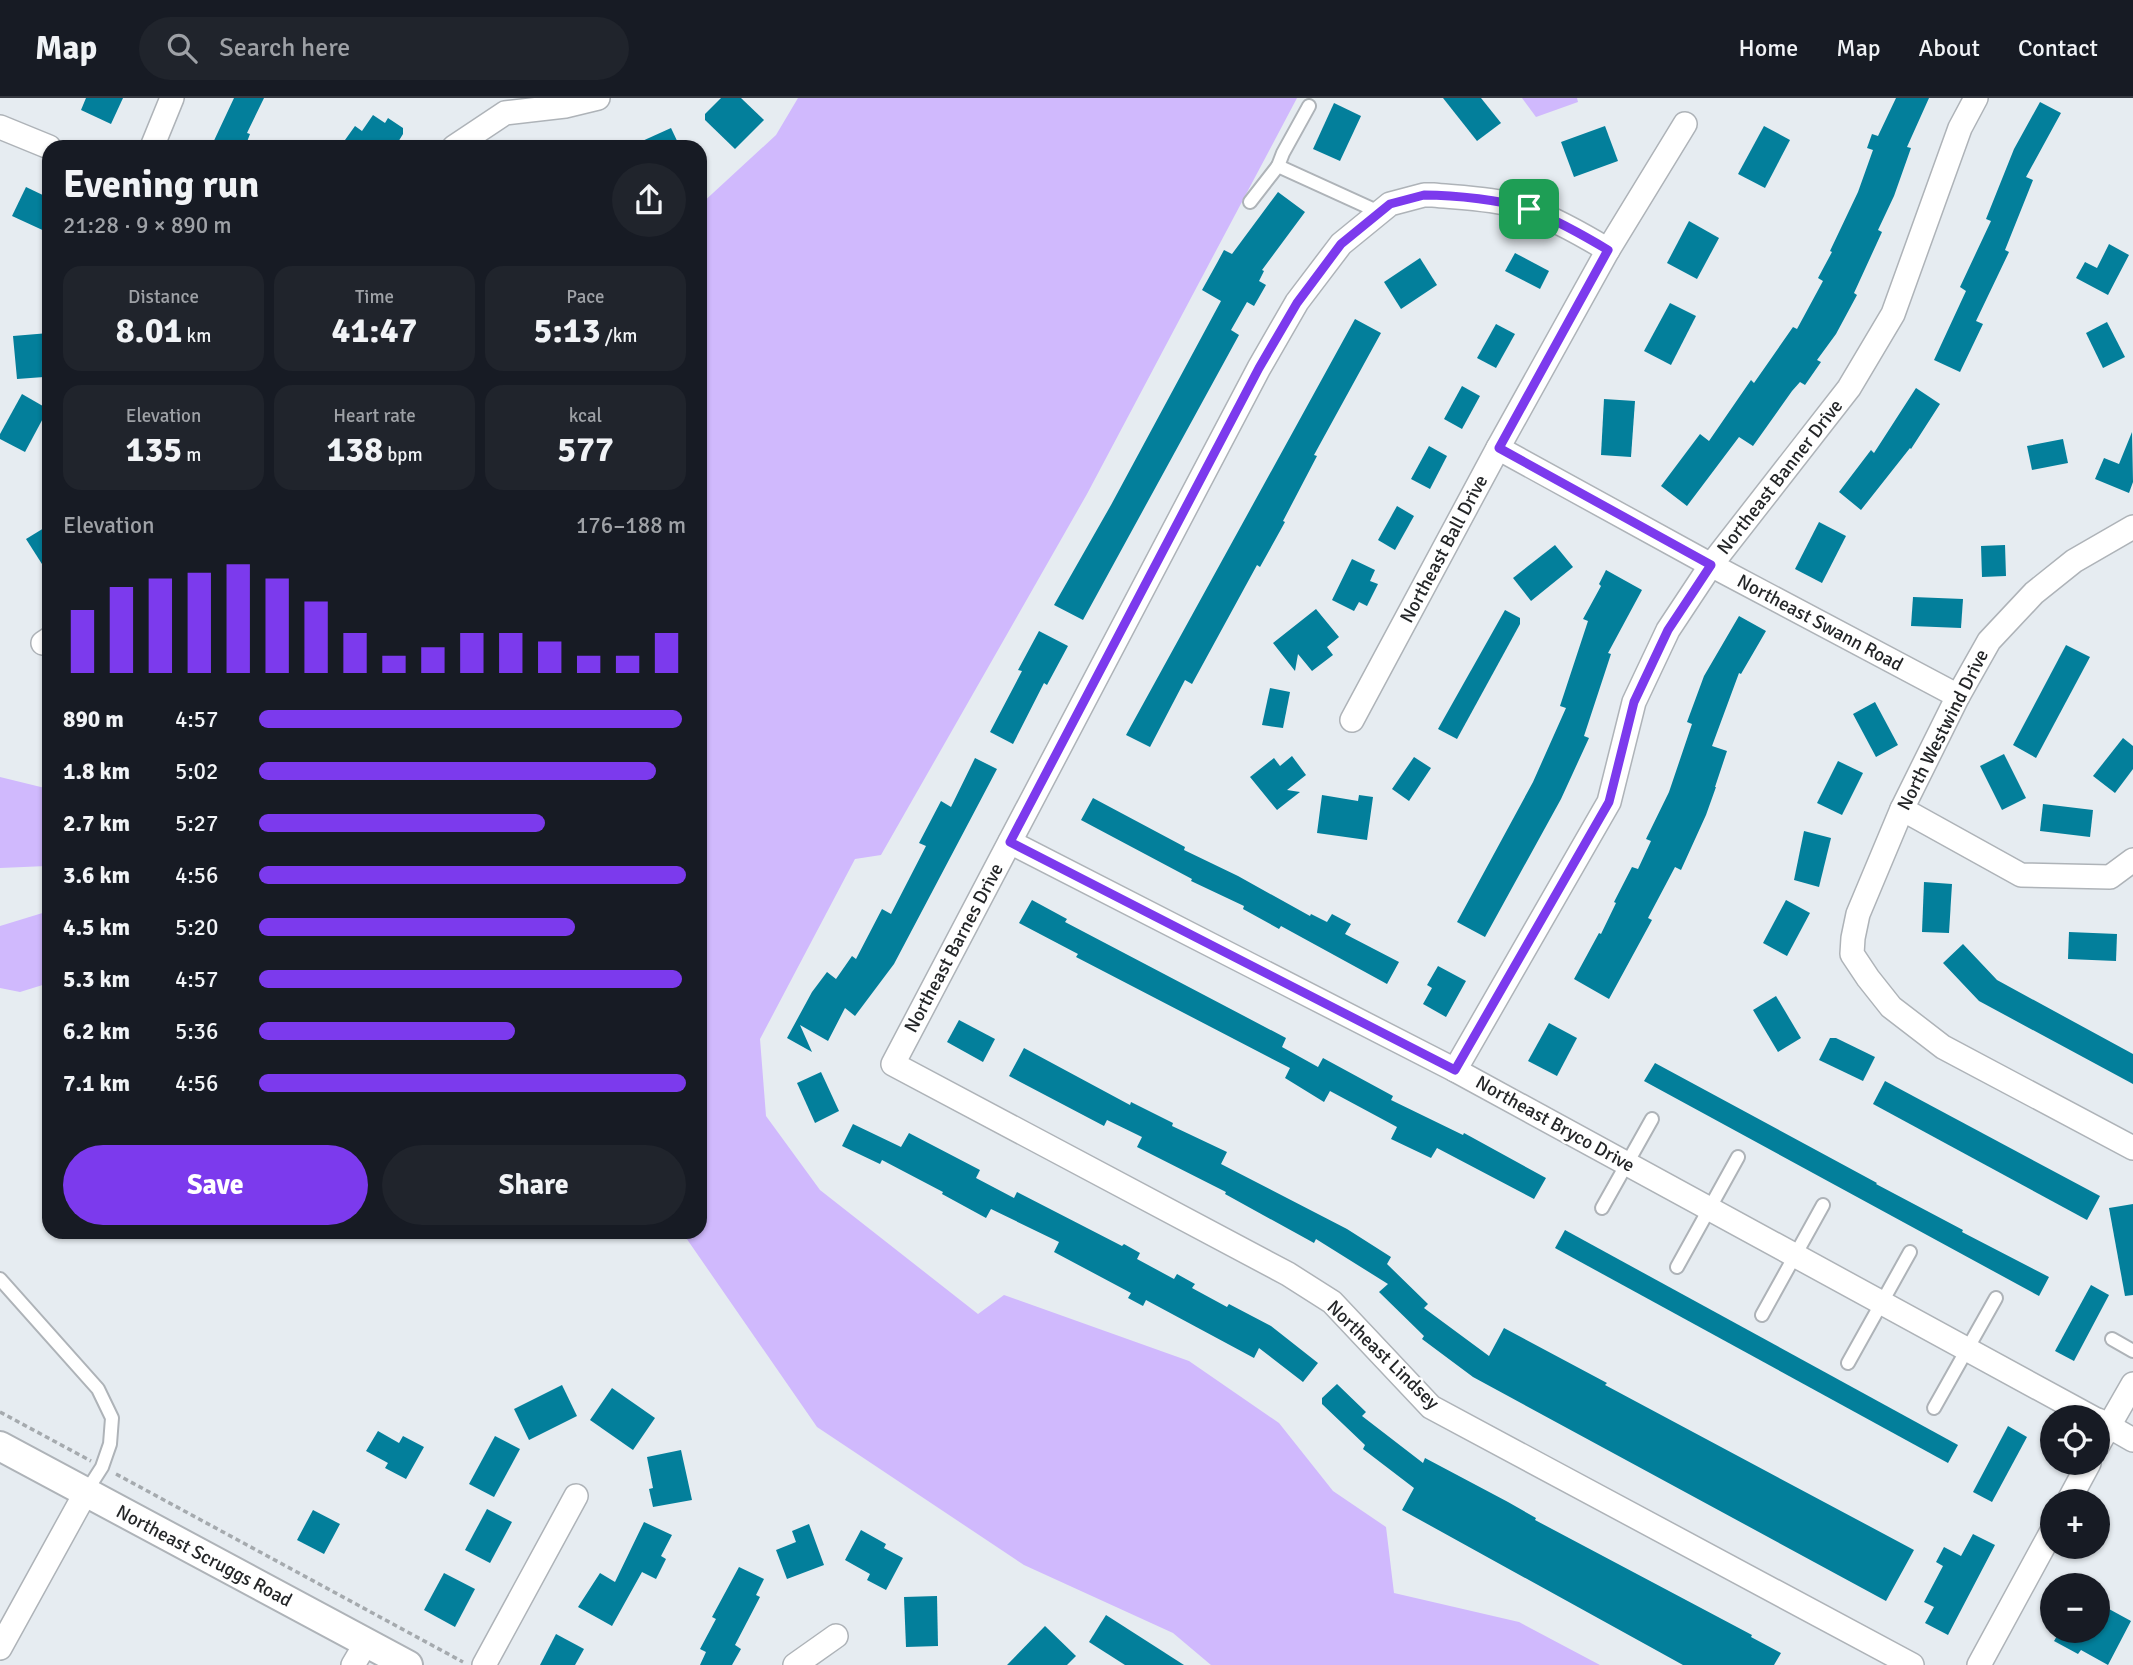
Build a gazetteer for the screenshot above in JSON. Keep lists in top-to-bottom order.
{
  "streets": {
    "street": [
      "Northeast Banner Drive",
      "Northeast Ball Drive",
      "Northeast Swann Road",
      "North Westwind Drive",
      "Northeast Barnes Drive",
      "Northeast Bryco Drive",
      "Northeast Lindsey",
      "Northeast Scruggs Road"
    ]
  },
  "crossings": [
    ["Northeast Banner Drive", "Northeast Swann Road"],
    ["Northeast Banner Drive", "Northeast Bryco Drive"],
    ["Northeast Ball Drive", "Northeast Swann Road"],
    ["Northeast Ball Drive", "Northeast Barnes Drive"],
    ["Northeast Swann Road", "North Westwind Drive"],
    ["Northeast Barnes Drive", "Northeast Bryco Drive"],
    ["Northeast Barnes Drive", "Northeast Lindsey"]
  ],
  "page": {
    "header": "Map",
    "search": "Search here",
    "nav": [
      "Home",
      "Map",
      "About",
      "Contact"
    ],
    "heading": ["Evening run", "21:28 · 9 × 890 m"],
    "stats": [
      ["Distance", "8.01 km"],
      ["Time", "41:47"],
      ["Pace", "5:13 /km"],
      ["Elevation", "135 m"],
      ["Heart rate", "138 bpm"],
      ["kcal", "577"]
    ],
    "chart": ["Elevation", "176–188 m"],
    "list": [
      {
        "name": "890 m",
        "note": "4:57"
      },
      {
        "name": "1.8 km",
        "note": "5:02"
      },
      {
        "name": "2.7 km",
        "note": "5:27"
      },
      {
        "name": "3.6 km",
        "note": "4:56"
      },
      {
        "name": "4.5 km",
        "note": "5:20"
      },
      {
        "name": "5.3 km",
        "note": "4:57"
      },
      {
        "name": "6.2 km",
        "note": "5:36"
      },
      {
        "name": "7.1 km",
        "note": "4:56"
      }
    ],
    "buttons": ["Save", "Share"],
    "map_buttons": ["+", "−"]
  }
}
